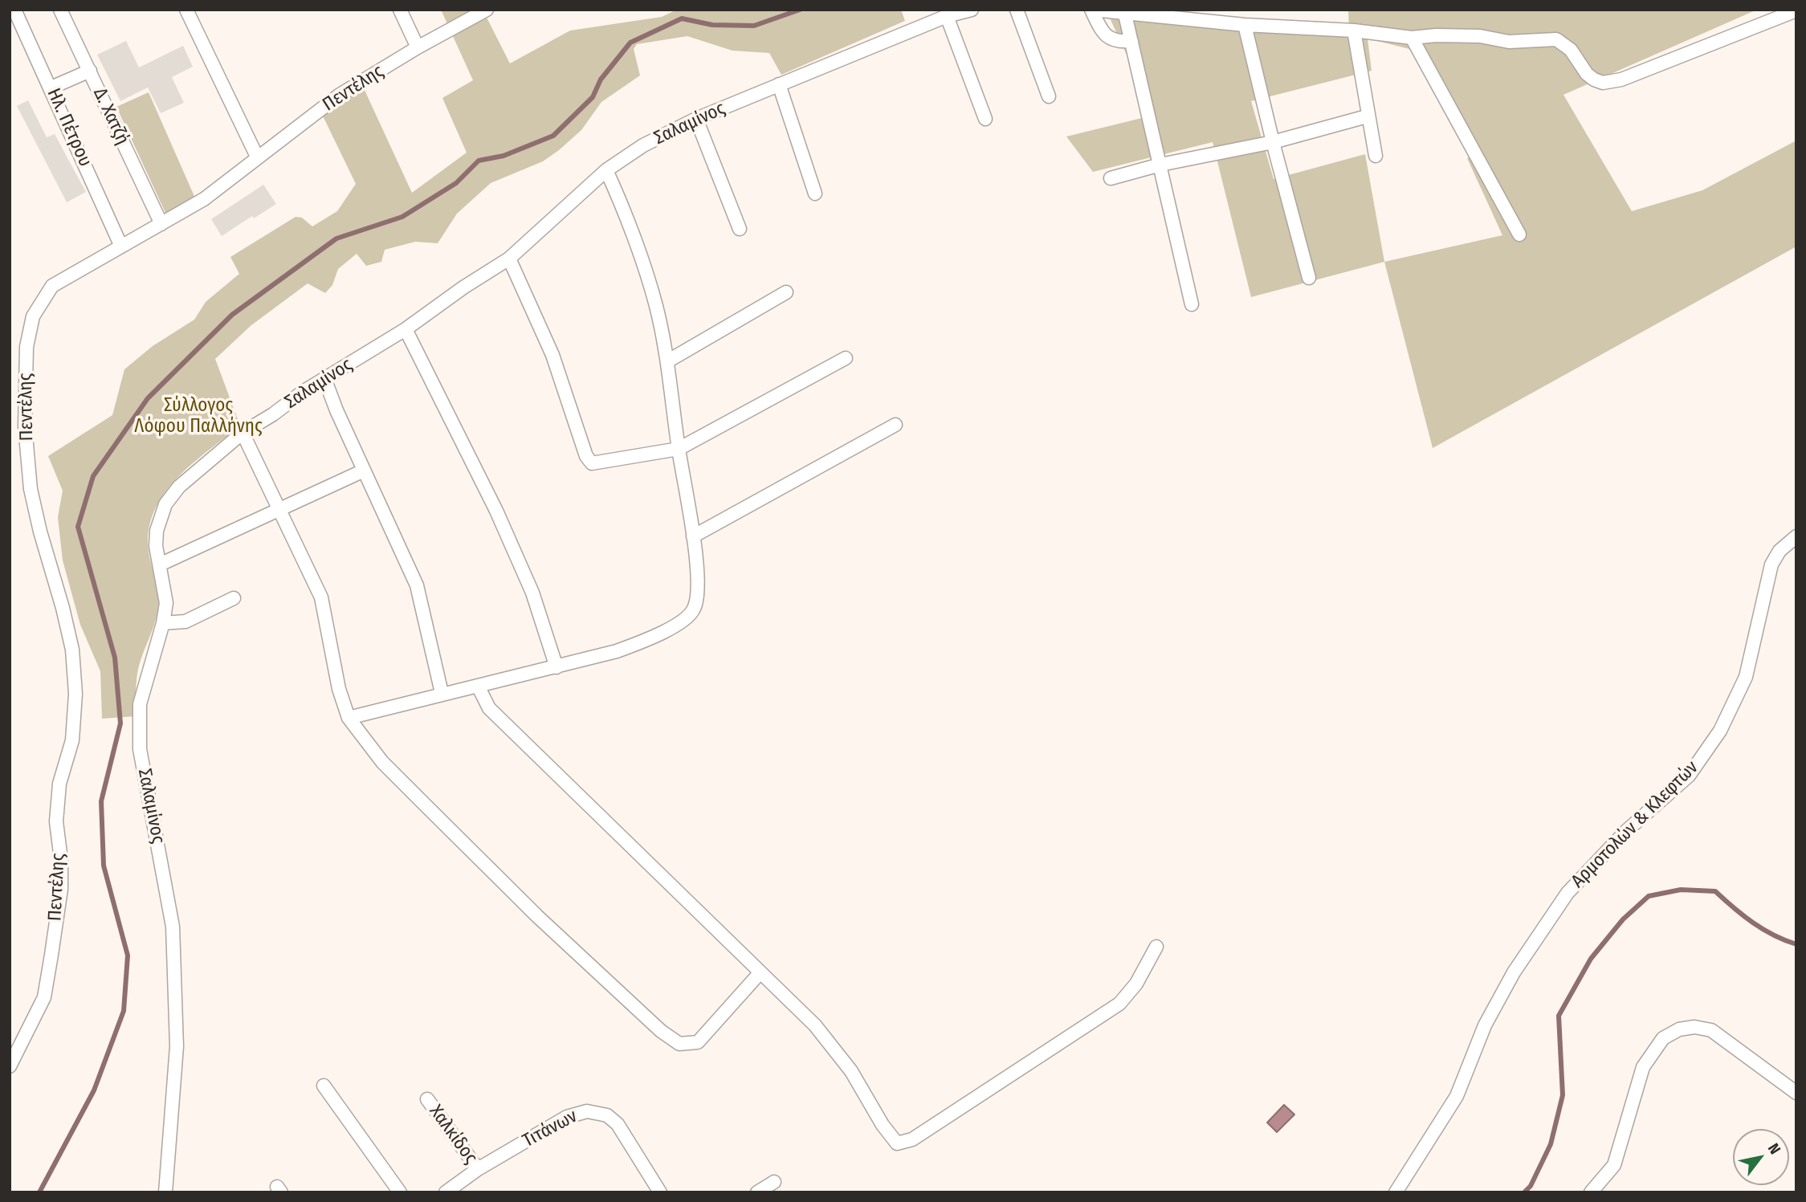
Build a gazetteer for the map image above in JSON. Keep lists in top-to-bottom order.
{
  "streets": {
    "street": [
      "Πεντέλης",
      "Δ. Χατζή",
      "Σαλαμίνος",
      "Ηλ. Πέτρου",
      "Αρμοτολών & Κλεφτών",
      "Τιτάνων",
      "Χαλκίδος"
    ]
  },
  "crossings": [
    ["Πεντέλης", "Δ. Χατζή"],
    ["Πεντέλης", "Ηλ. Πέτρου"],
    ["Τιτάνων", "Χαλκίδος"]
  ],
  "parks": ["Σύλλογος Λόφου Παλλήνης"],
  "north": "top right"
}
